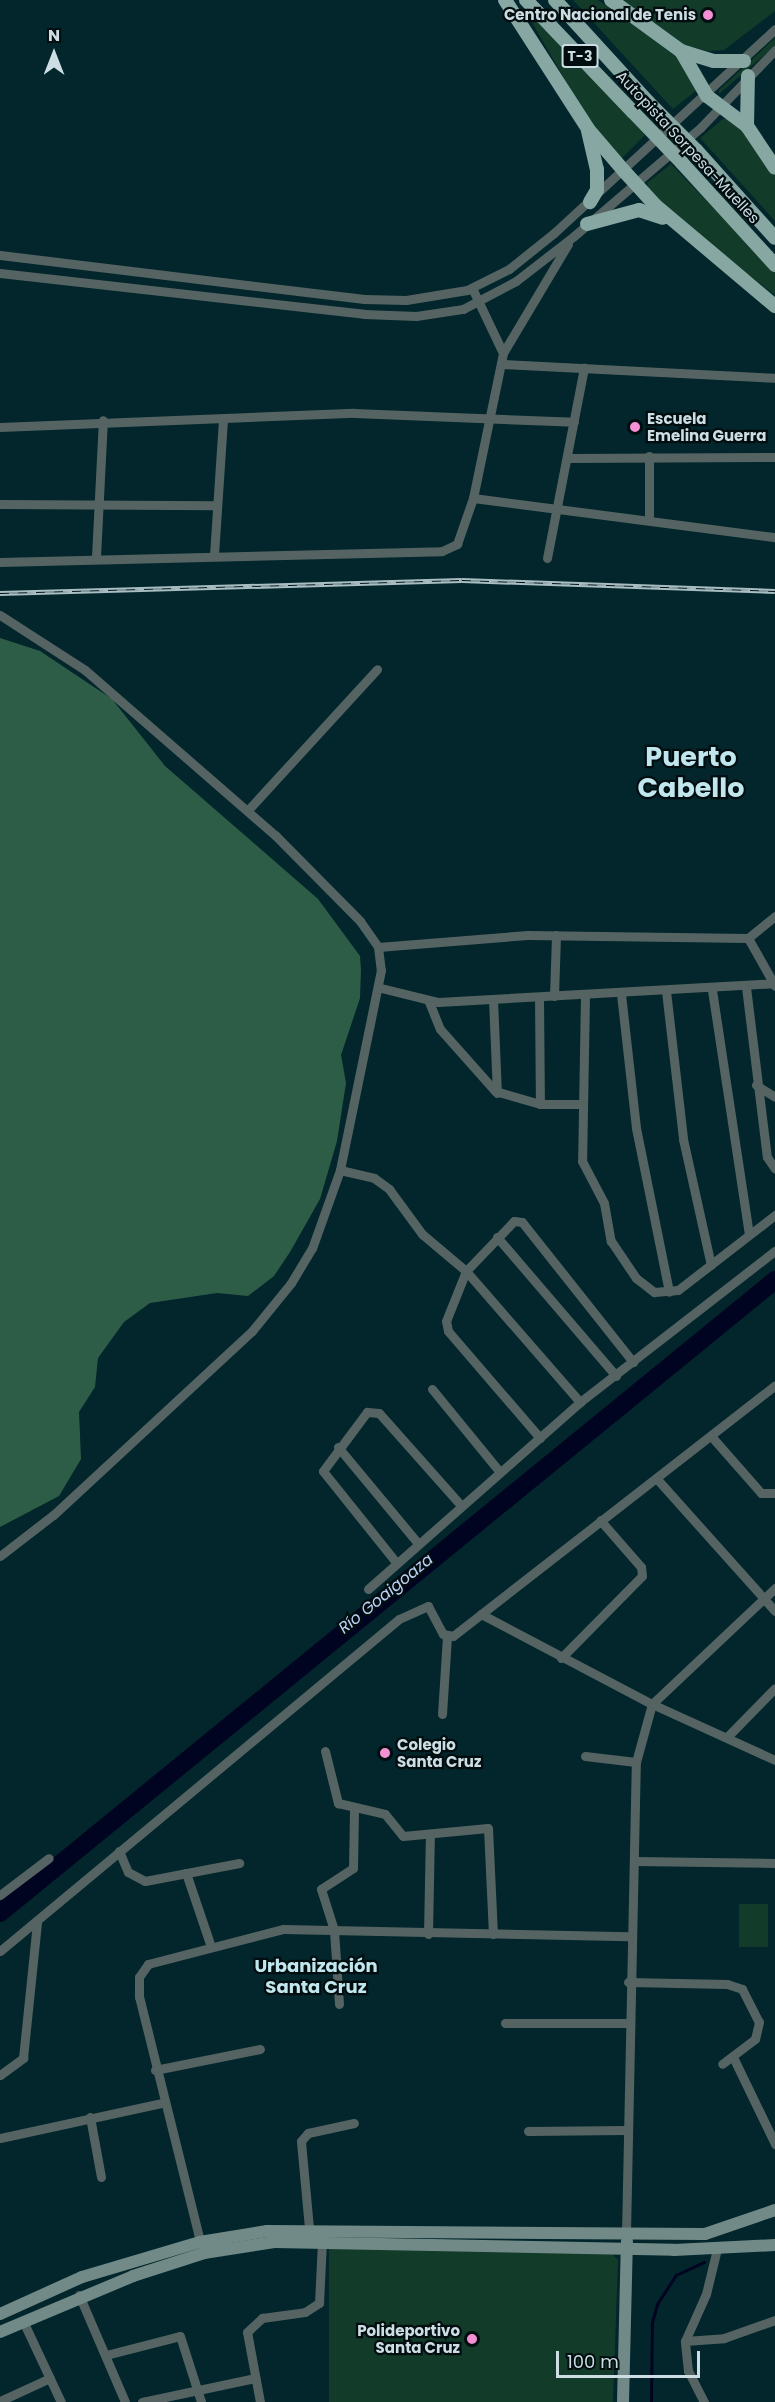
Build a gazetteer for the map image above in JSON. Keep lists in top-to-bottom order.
{
  "streets": {
    "main road": ["T-3", "Autopista Sorpesa-Muelles"]
  },
  "districts": ["Puerto Cabello", "Urbanización Santa Cruz"],
  "water": ["Río Goaigoaza"],
  "places": [
    "Centro Nacional de Tenis",
    "Escuela Emelina Guerra",
    "Colegio Santa Cruz",
    "Polideportivo Santa Cruz"
  ],
  "scale_bar": "100 m",
  "north": "top"
}
